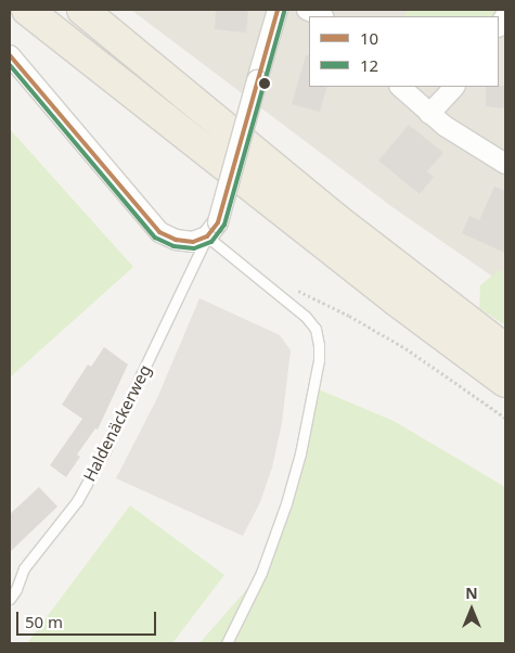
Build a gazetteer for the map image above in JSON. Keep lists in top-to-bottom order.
{
  "streets": {
    "street": ["Haldenäckerweg"]
  },
  "lines": ["transit line 10", "transit line 12"],
  "legend": ["10", "12"],
  "scale_bar": "50 m",
  "north": "top"
}
